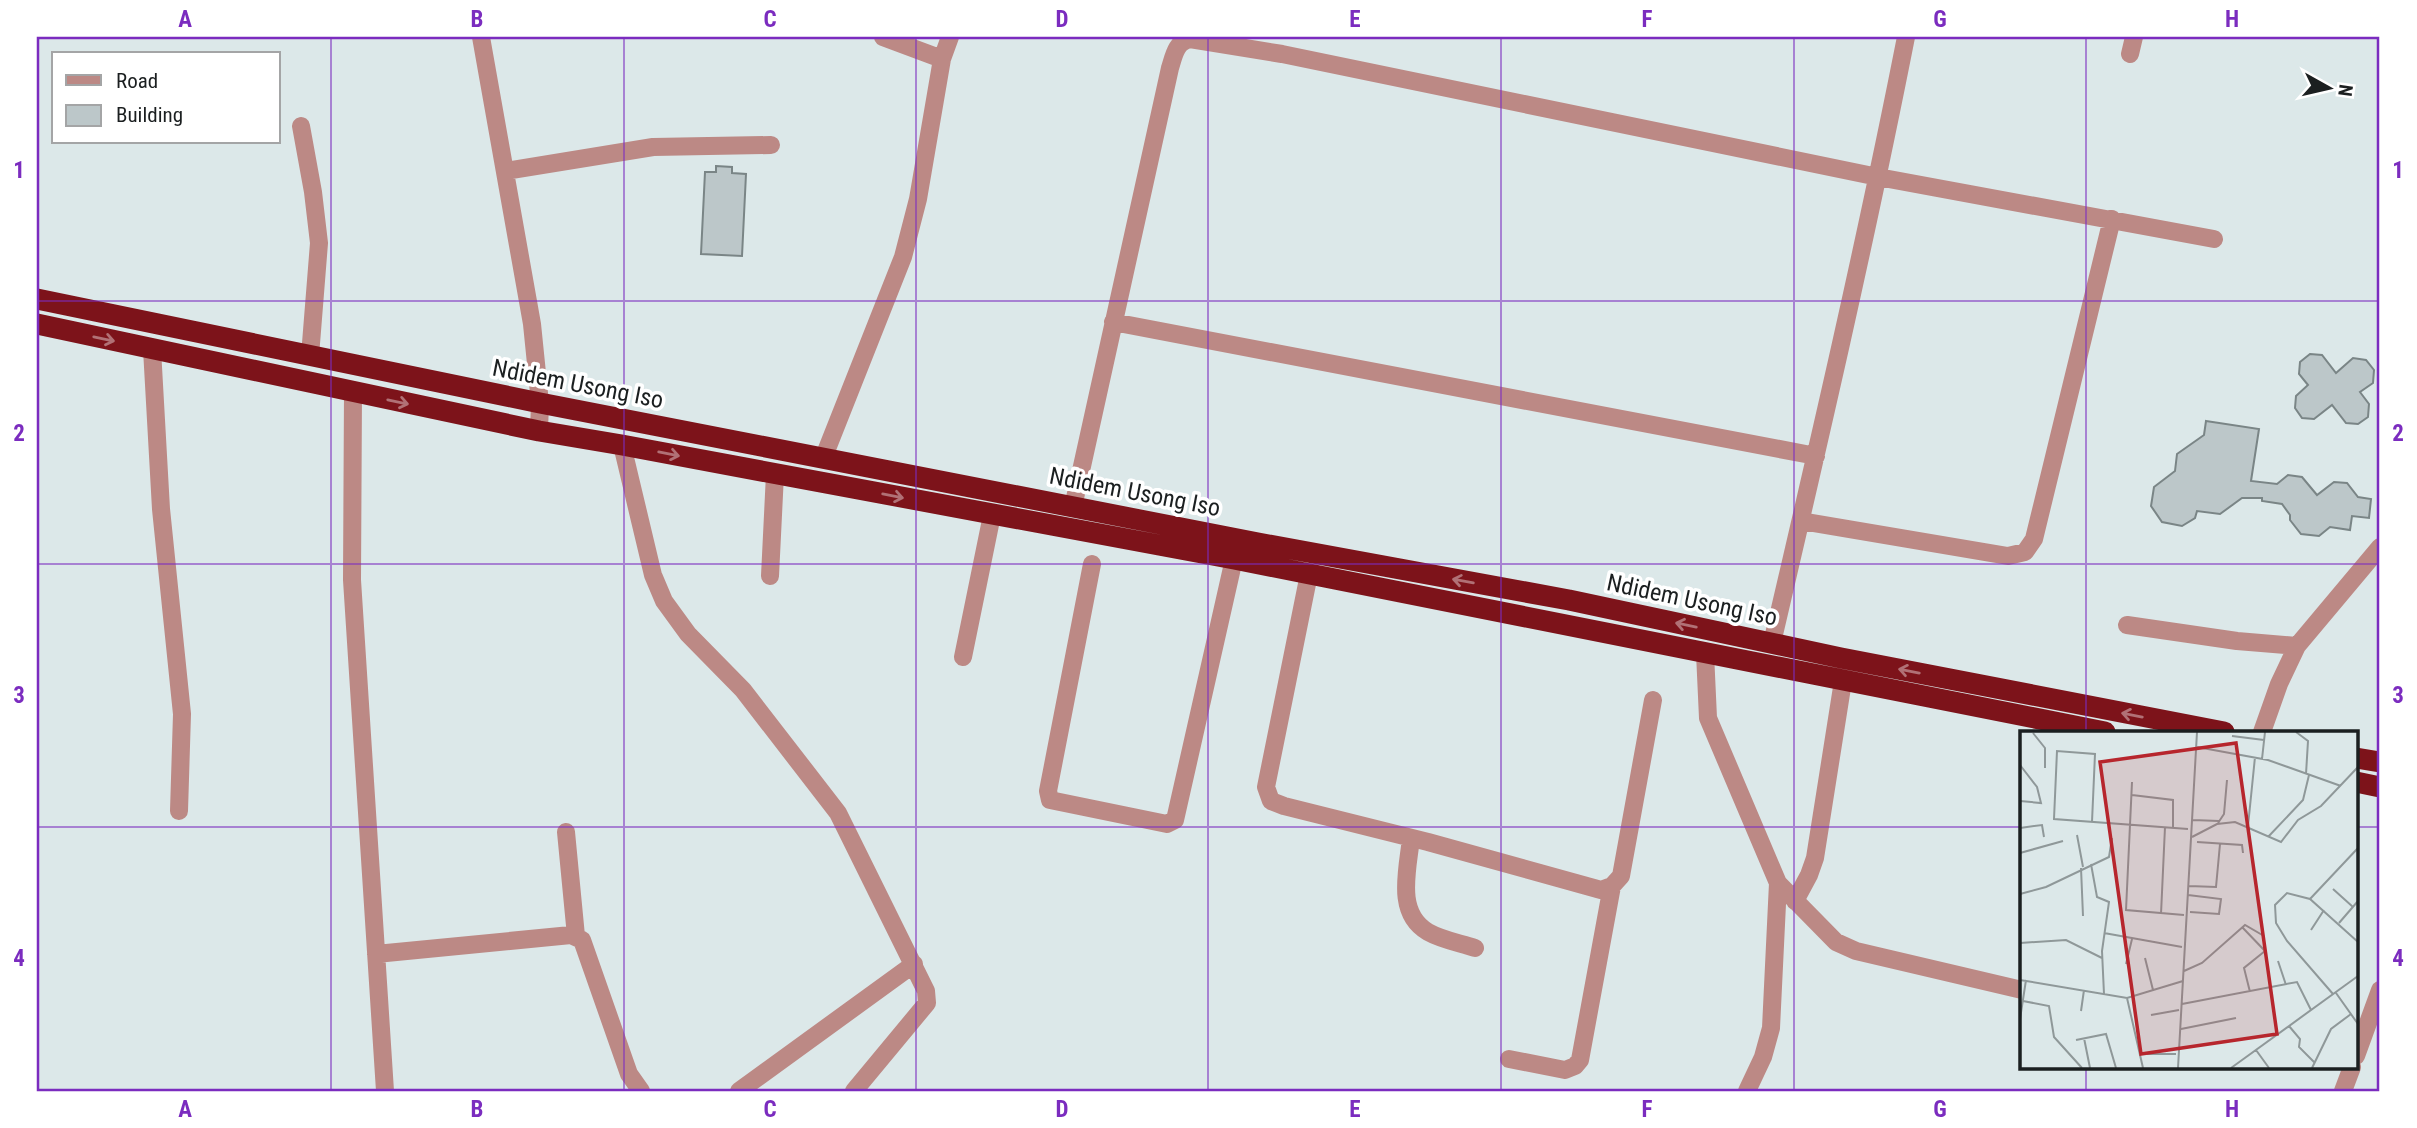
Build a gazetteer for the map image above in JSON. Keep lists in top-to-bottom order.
{
  "streets": {
    "highway": ["Ndidem Usong Iso"]
  },
  "legend": ["Road", "Building"],
  "north": "right",
  "grid": {
    "columns": [
      "A",
      "B",
      "C",
      "D",
      "E",
      "F",
      "G",
      "H"
    ],
    "rows": [
      "1",
      "2",
      "3",
      "4"
    ]
  }
}
